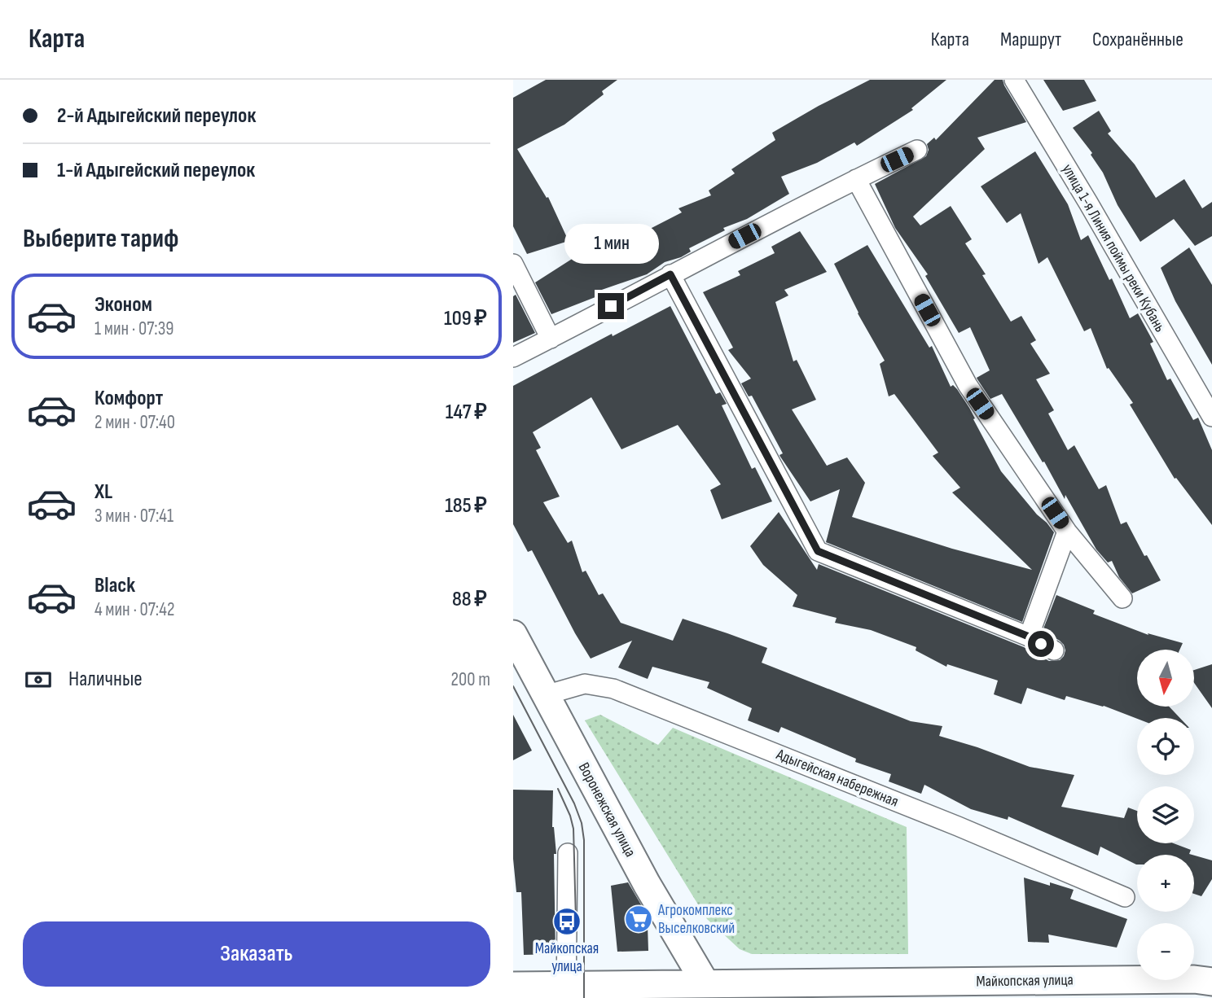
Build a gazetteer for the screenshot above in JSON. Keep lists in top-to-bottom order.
{
  "streets": {
    "street": [
      "улица 1-я Линия поймы реки Кубань",
      "Адыгейская набережная",
      "Воронежская улица",
      "Майкопская улица"
    ]
  },
  "crossings": [
    ["Адыгейская набережная", "Воронежская улица"],
    ["Воронежская улица", "Майкопская улица"]
  ],
  "places": {
    "supermarket": ["Агрокомплекс Выселковский"],
    "bus stop": ["Майкопская улица"]
  },
  "north": "bottom",
  "page": {
    "header": "Карта",
    "nav": ["Карта", "Маршрут", "Сохранённые"],
    "banner": ["2-й Адыгейский переулок", "1-й Адыгейский переулок"],
    "heading": "Выберите тариф",
    "bubble": "1 мин",
    "list": [
      {
        "name": "Эконом",
        "note": "1 мин · 07:39",
        "value": "109 ₽"
      },
      {
        "name": "Комфорт",
        "note": "2 мин · 07:40",
        "value": "147 ₽"
      },
      {
        "name": "XL",
        "note": "3 мин · 07:41",
        "value": "185 ₽"
      },
      {
        "name": "Black",
        "note": "4 мин · 07:42",
        "value": "88 ₽"
      }
    ],
    "pay": ["Наличные", "200 m"],
    "map_buttons": ["+", "−"],
    "buttons": "Заказать"
  }
}
